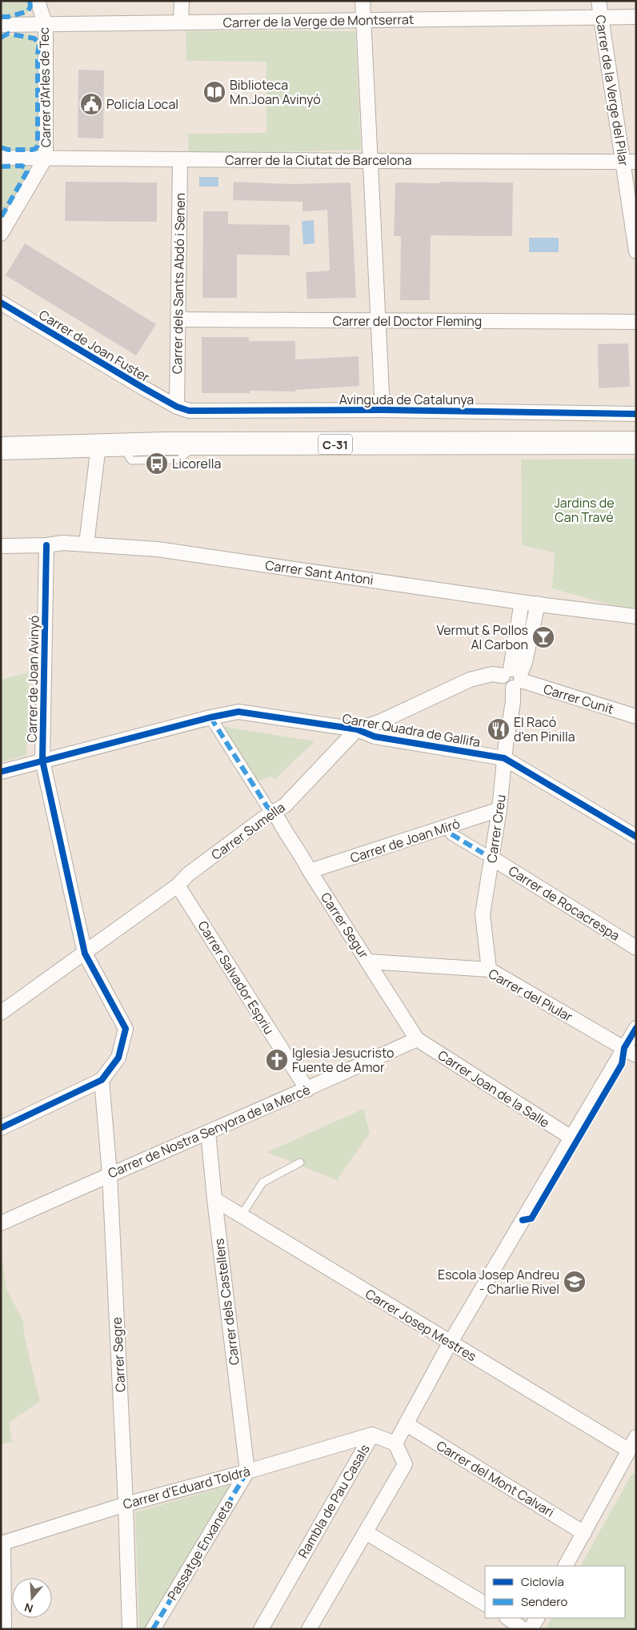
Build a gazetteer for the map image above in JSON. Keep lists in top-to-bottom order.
{
  "streets": {
    "main road": ["C-31"],
    "street": [
      "Carrer de la Verge de Montserrat",
      "Carrer d'Arles de Tec",
      "Carrer de la Verge del Pilar",
      "Carrer de la Ciutat de Barcelona",
      "Carrer dels Sants Abdó i Senen",
      "Carrer del Doctor Fleming",
      "Carrer de Joan Fuster",
      "Avinguda de Catalunya",
      "Carrer Sant Antoni",
      "Carrer de Joan Avinyó",
      "Carrer Cunit",
      "Carrer Quadra de Gallifa",
      "Carrer Creu",
      "Carrer Sumella",
      "Carrer de Joan Miró",
      "Carrer de Rocacrespa",
      "Carrer Segur",
      "Carrer Salvador Espriu",
      "Carrer del Piular",
      "Carrer Joan de la Salle",
      "Carrer de Nostra Senyora de la Mercè",
      "Carrer dels Castellers",
      "Carrer Josep Mestres",
      "Carrer Segre",
      "Carrer del Mont Calvari",
      "Carrer d'Eduard Toldrà",
      "Rambla de Pau Casals",
      "Passatge Enxaneta"
    ]
  },
  "crossings": [
    ["Carrer de la Verge de Montserrat", "Carrer d'Arles de Tec"],
    ["Carrer de la Verge de Montserrat", "Carrer de la Verge del Pilar"],
    ["Carrer d'Arles de Tec", "Carrer de la Ciutat de Barcelona"],
    ["Carrer de la Verge del Pilar", "Carrer de la Ciutat de Barcelona"],
    ["Carrer de la Ciutat de Barcelona", "Carrer dels Sants Abdó i Senen"],
    ["Carrer dels Sants Abdó i Senen", "Carrer del Doctor Fleming"],
    ["Carrer dels Sants Abdó i Senen", "Carrer de Joan Fuster"],
    ["Carrer dels Sants Abdó i Senen", "Avinguda de Catalunya"],
    ["Carrer de Joan Fuster", "Avinguda de Catalunya"],
    ["Carrer Sant Antoni", "Carrer de Joan Avinyó"],
    ["Carrer Sant Antoni", "Carrer Creu"],
    ["Carrer de Joan Avinyó", "Carrer Quadra de Gallifa"],
    ["Carrer de Joan Avinyó", "Carrer Sumella"],
    ["Carrer de Joan Avinyó", "Carrer Segre"],
    ["Carrer Cunit", "Carrer Creu"],
    ["Carrer Cunit", "Carrer Sumella"],
    ["Carrer Quadra de Gallifa", "Carrer Creu"],
    ["Carrer Quadra de Gallifa", "Carrer Sumella"],
    ["Carrer Creu", "Carrer Sumella"],
    ["Carrer Creu", "Carrer de Joan Miró"],
    ["Carrer Creu", "Carrer de Rocacrespa"],
    ["Carrer Creu", "Carrer del Piular"],
    ["Carrer Sumella", "Carrer Segur"],
    ["Carrer Sumella", "Carrer Salvador Espriu"],
    ["Carrer de Joan Miró", "Carrer Segur"],
    ["Carrer Segur", "Carrer del Piular"],
    ["Carrer Segur", "Carrer Joan de la Salle"],
    ["Carrer Segur", "Carrer de Nostra Senyora de la Mercè"],
    ["Carrer Salvador Espriu", "Carrer de Nostra Senyora de la Mercè"],
    ["Carrer Joan de la Salle", "Carrer de Nostra Senyora de la Mercè"],
    ["Carrer de Nostra Senyora de la Mercè", "Carrer dels Castellers"],
    ["Carrer de Nostra Senyora de la Mercè", "Carrer Segre"],
    ["Carrer dels Castellers", "Carrer Josep Mestres"],
    ["Carrer dels Castellers", "Carrer d'Eduard Toldrà"],
    ["Carrer dels Castellers", "Passatge Enxaneta"],
    ["Carrer Segre", "Carrer d'Eduard Toldrà"],
    ["Carrer d'Eduard Toldrà", "Rambla de Pau Casals"],
    ["Carrer d'Eduard Toldrà", "Passatge Enxaneta"]
  ],
  "parks": ["Jardins de Can Travé"],
  "places": {
    "library": ["Biblioteca Mn.Joan Avinyó"],
    "public building": ["Policía Local"],
    "bus stop": ["Licorella"],
    "bar": ["Vermut & Pollos Al Carbon"],
    "restaurant": ["El Racó d'en Pinilla"],
    "church": ["Iglesia Jesucristo Fuente de Amor"],
    "school or university": ["Escola Josep Andreu - Charlie Rivel"]
  },
  "legend": ["Ciclovía", "Sendero"],
  "north": "bottom"
}
